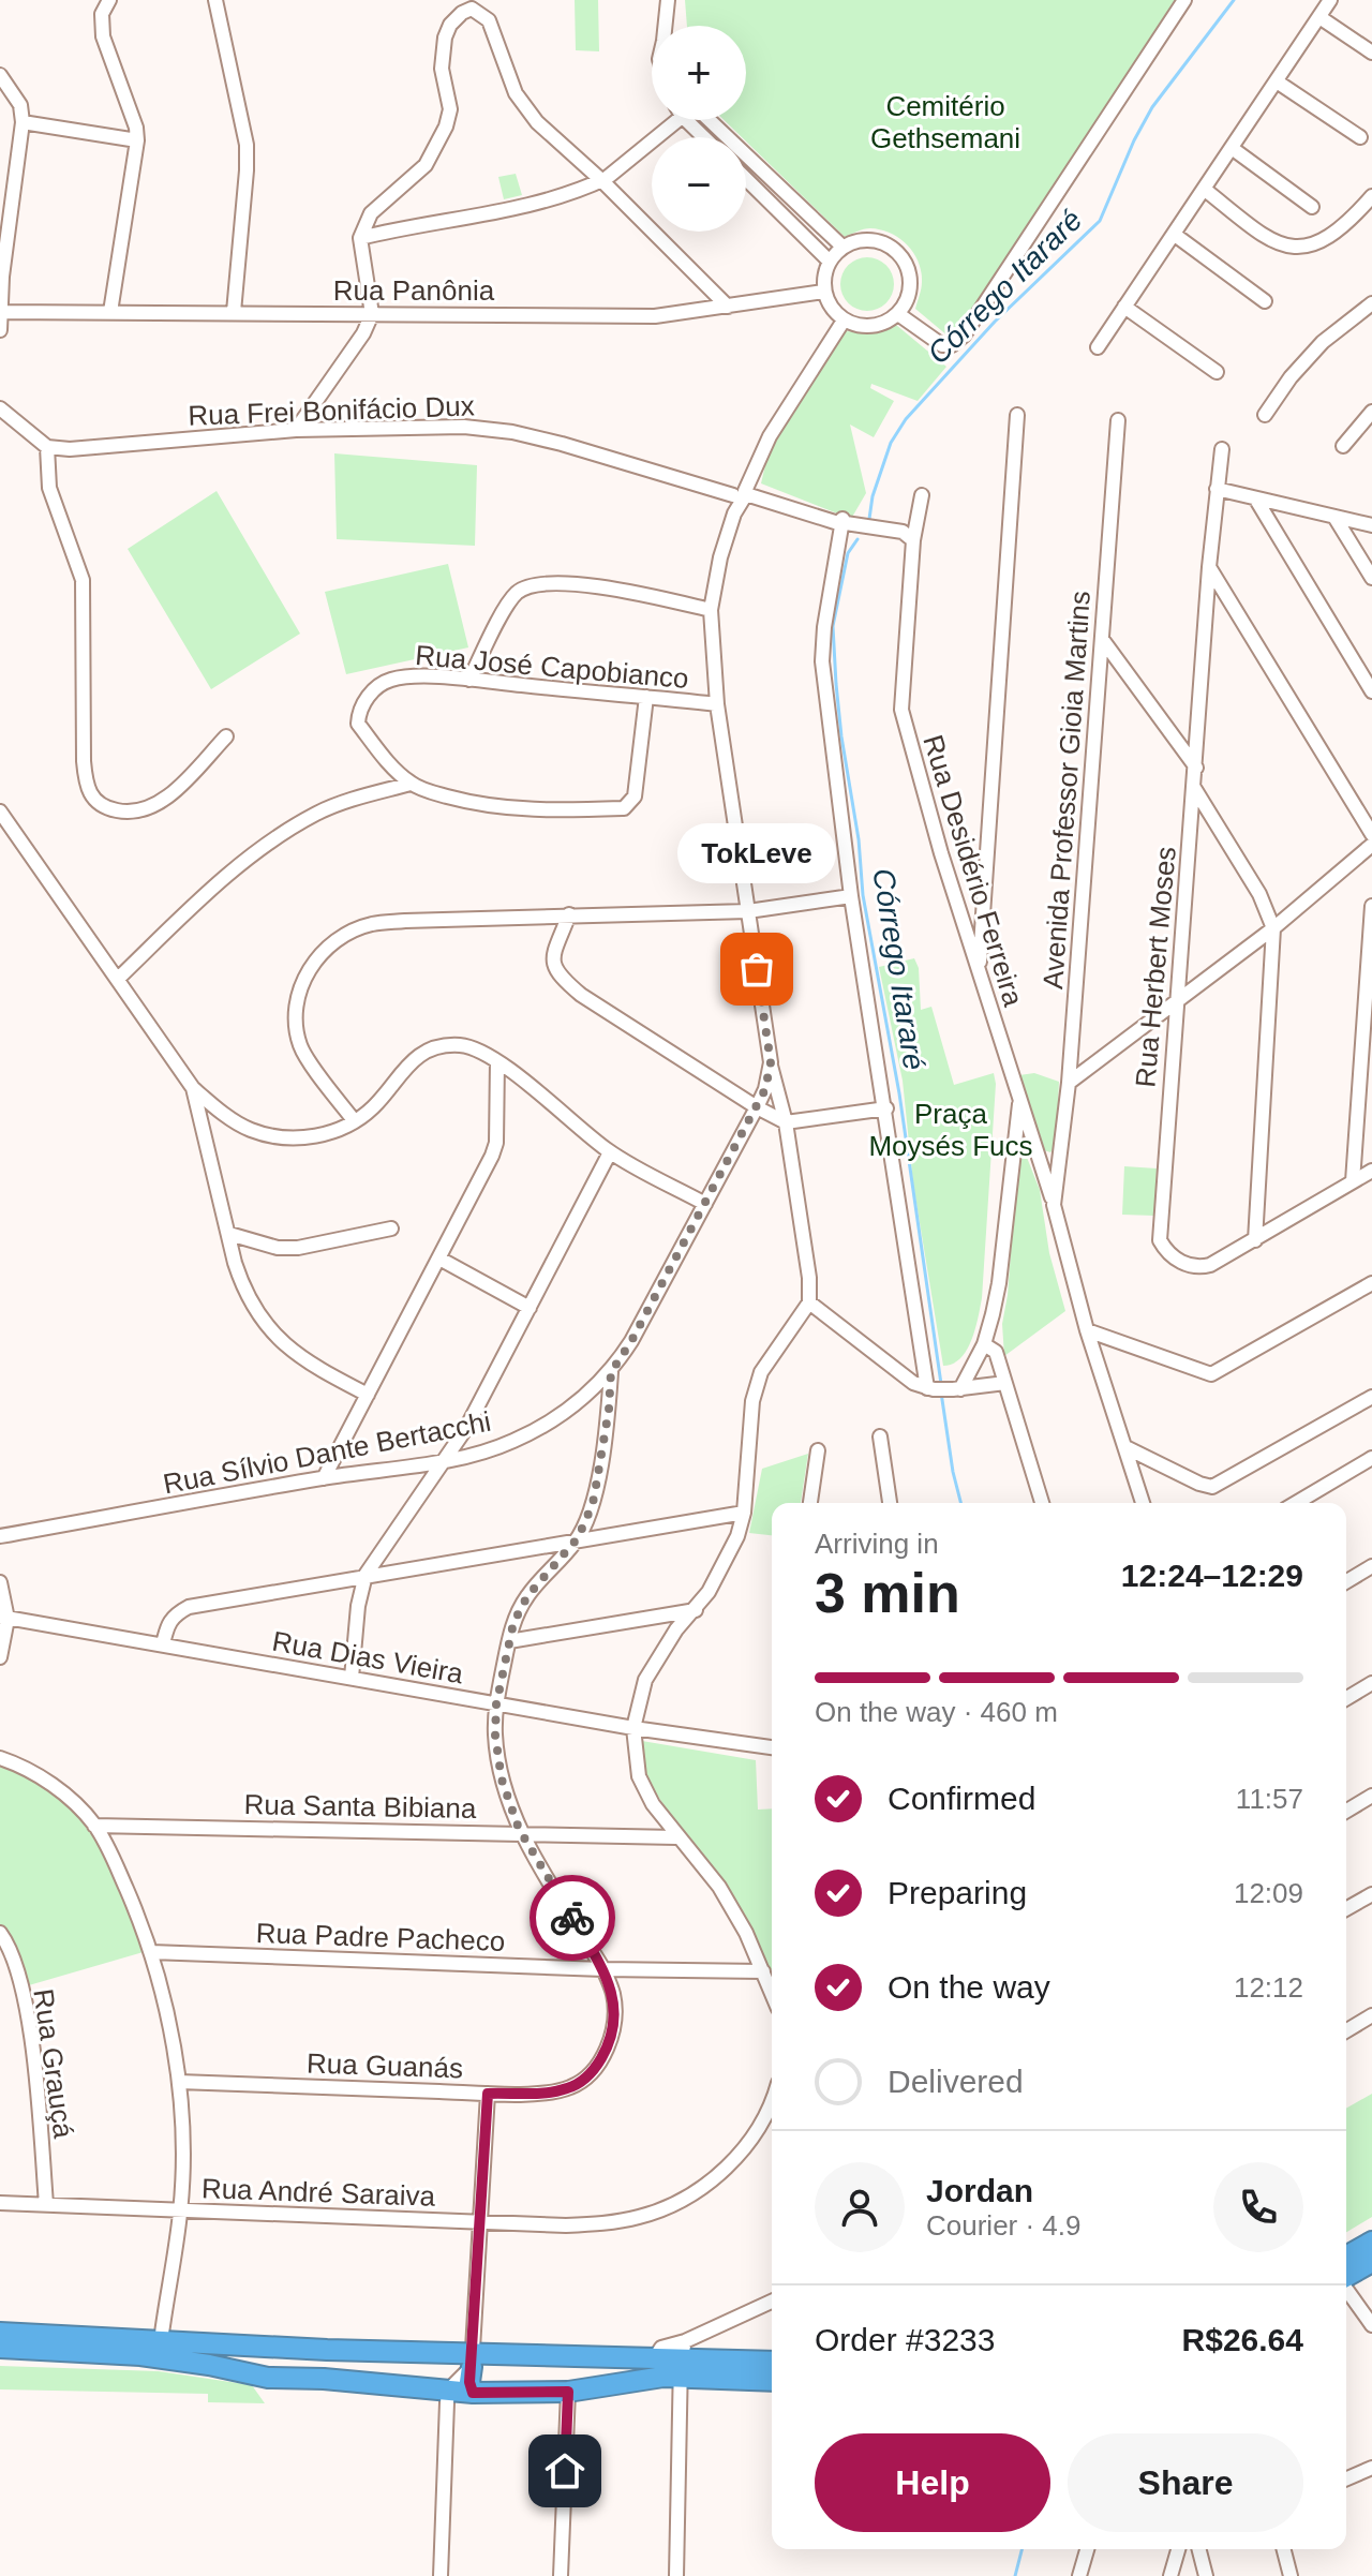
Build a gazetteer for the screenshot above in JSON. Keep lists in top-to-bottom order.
{
  "streets": {
    "street": [
      "Rua Panônia",
      "Rua Frei Bonifácio Dux",
      "Rua José Capobianco",
      "Avenida Professor Gioia Martins",
      "Rua Desidério Ferreira",
      "Rua Herbert Moses",
      "Rua Sílvio Dante Bertacchi",
      "Rua Dias Vieira",
      "Rua Santa Bibiana",
      "Rua Padre Pacheco",
      "Rua Grauçá",
      "Rua Guanás",
      "Rua André Saraiva"
    ]
  },
  "crossings": [
    ["Rua Panônia", "Rua Sílvio Dante Bertacchi"],
    ["Rua Frei Bonifácio Dux", "Rua Desidério Ferreira"],
    ["Rua Frei Bonifácio Dux", "Rua Sílvio Dante Bertacchi"],
    ["Rua José Capobianco", "Rua Sílvio Dante Bertacchi"],
    ["Avenida Professor Gioia Martins", "Rua Desidério Ferreira"],
    ["Rua Sílvio Dante Bertacchi", "Rua Guanás"],
    ["Rua Dias Vieira", "Rua Guanás"],
    ["Rua Santa Bibiana", "Rua Guanás"],
    ["Rua Padre Pacheco", "Rua Guanás"],
    ["Rua Grauçá", "Rua André Saraiva"]
  ],
  "water": ["Córrego Itararé"],
  "parks": ["Cemitério Gethsemani", "Praça Moysés Fucs"],
  "places": ["TokLeve"],
  "page": {
    "map_buttons": ["+", "−"],
    "bubble": "TokLeve",
    "heading": ["3 min", "Arriving in", "12:24–12:29"],
    "panel": [
      "Jordan",
      "Courier · 4.9",
      "Order #3233",
      "R$26.64"
    ],
    "bar": "On the way · 460 m",
    "list": [
      ["Confirmed", "11:57"],
      ["Preparing", "12:09"],
      ["On the way", "12:12"],
      "Delivered"
    ],
    "buttons": ["Help", "Share"]
  }
}
